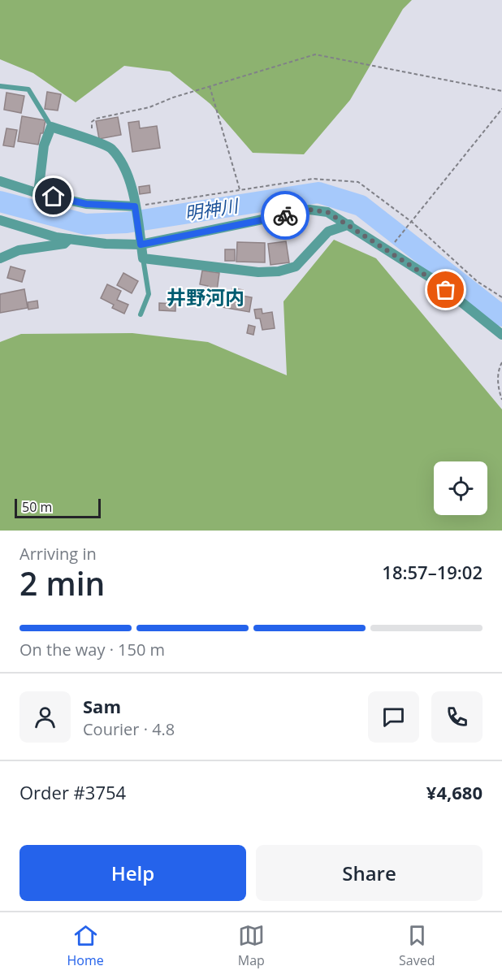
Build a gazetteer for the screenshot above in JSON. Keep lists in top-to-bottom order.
{
  "districts": ["井野河内"],
  "water": ["明神川"],
  "scale_bar": "50 m",
  "page": {
    "scale": "50 m",
    "heading": ["2 min", "Arriving in", "18:57–19:02"],
    "panel": [
      "Sam",
      "Courier · 4.8",
      "Order #3754",
      "¥4,680"
    ],
    "bar": "On the way · 150 m",
    "buttons": ["Help", "Share"],
    "tabs": ["Home", "Map", "Saved"]
  }
}
